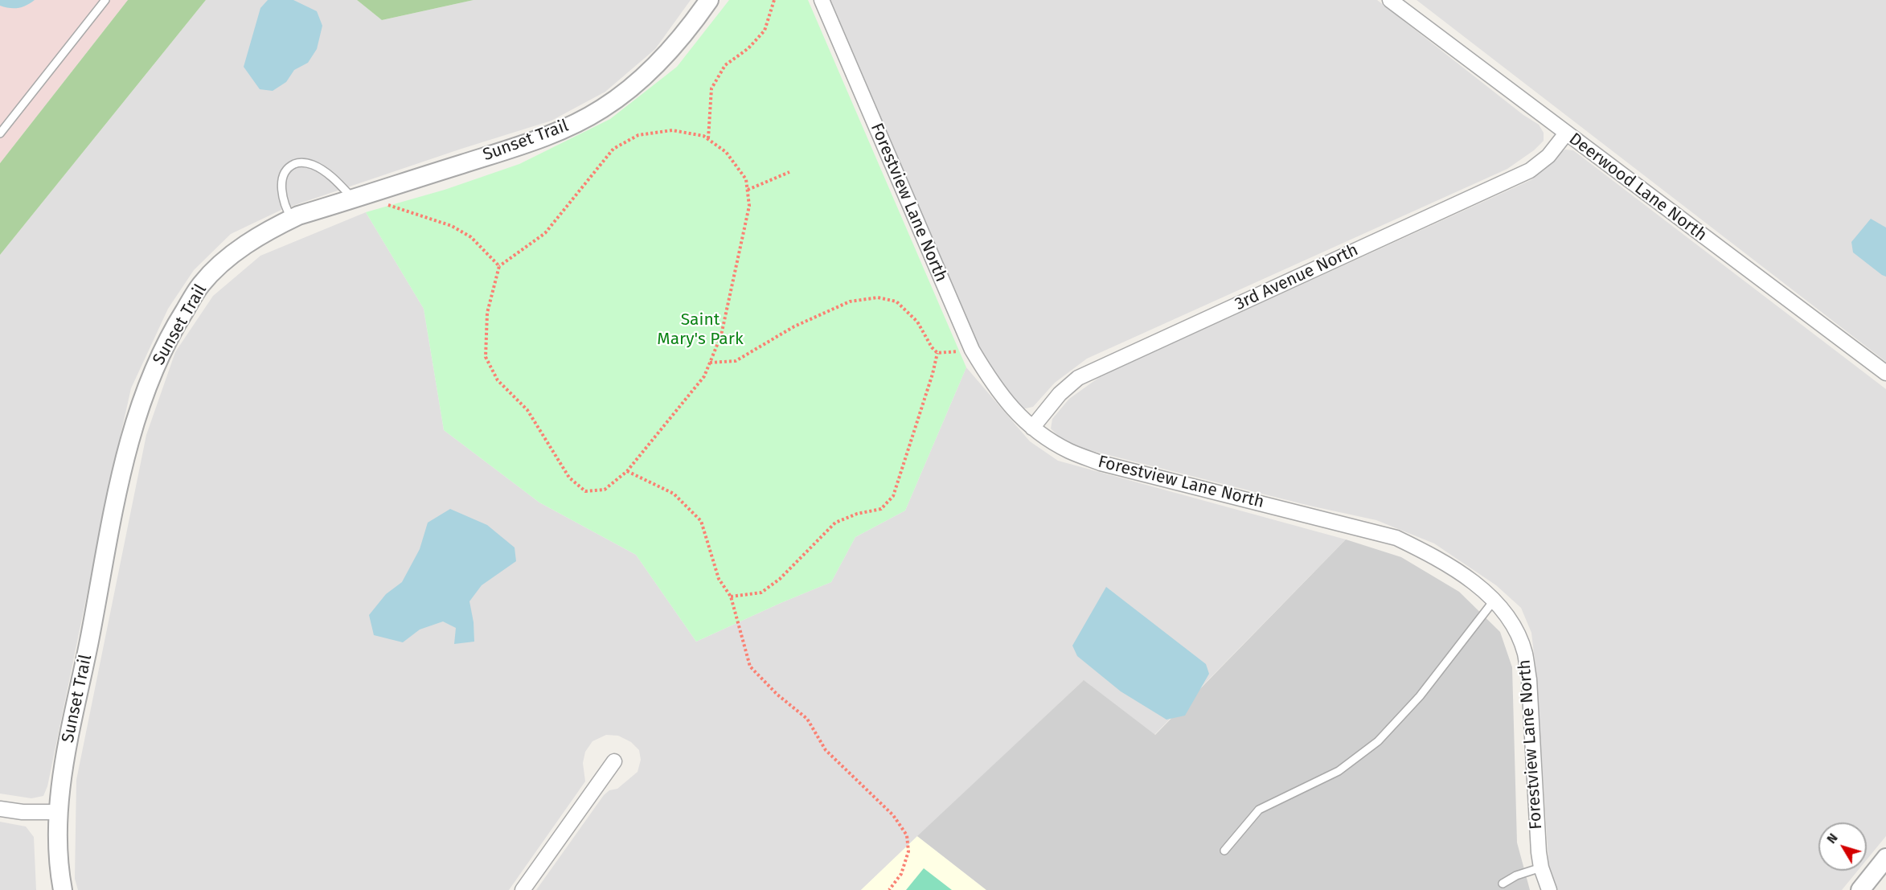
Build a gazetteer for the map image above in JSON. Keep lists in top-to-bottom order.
{
  "streets": {
    "street": [
      "Sunset Trail",
      "Deerwood Lane North",
      "Forestview Lane North",
      "3rd Avenue North"
    ]
  },
  "crossings": [
    ["Deerwood Lane North", "3rd Avenue North"],
    ["Forestview Lane North", "3rd Avenue North"]
  ],
  "parks": ["Saint Mary's Park"],
  "north": "top left"
}
